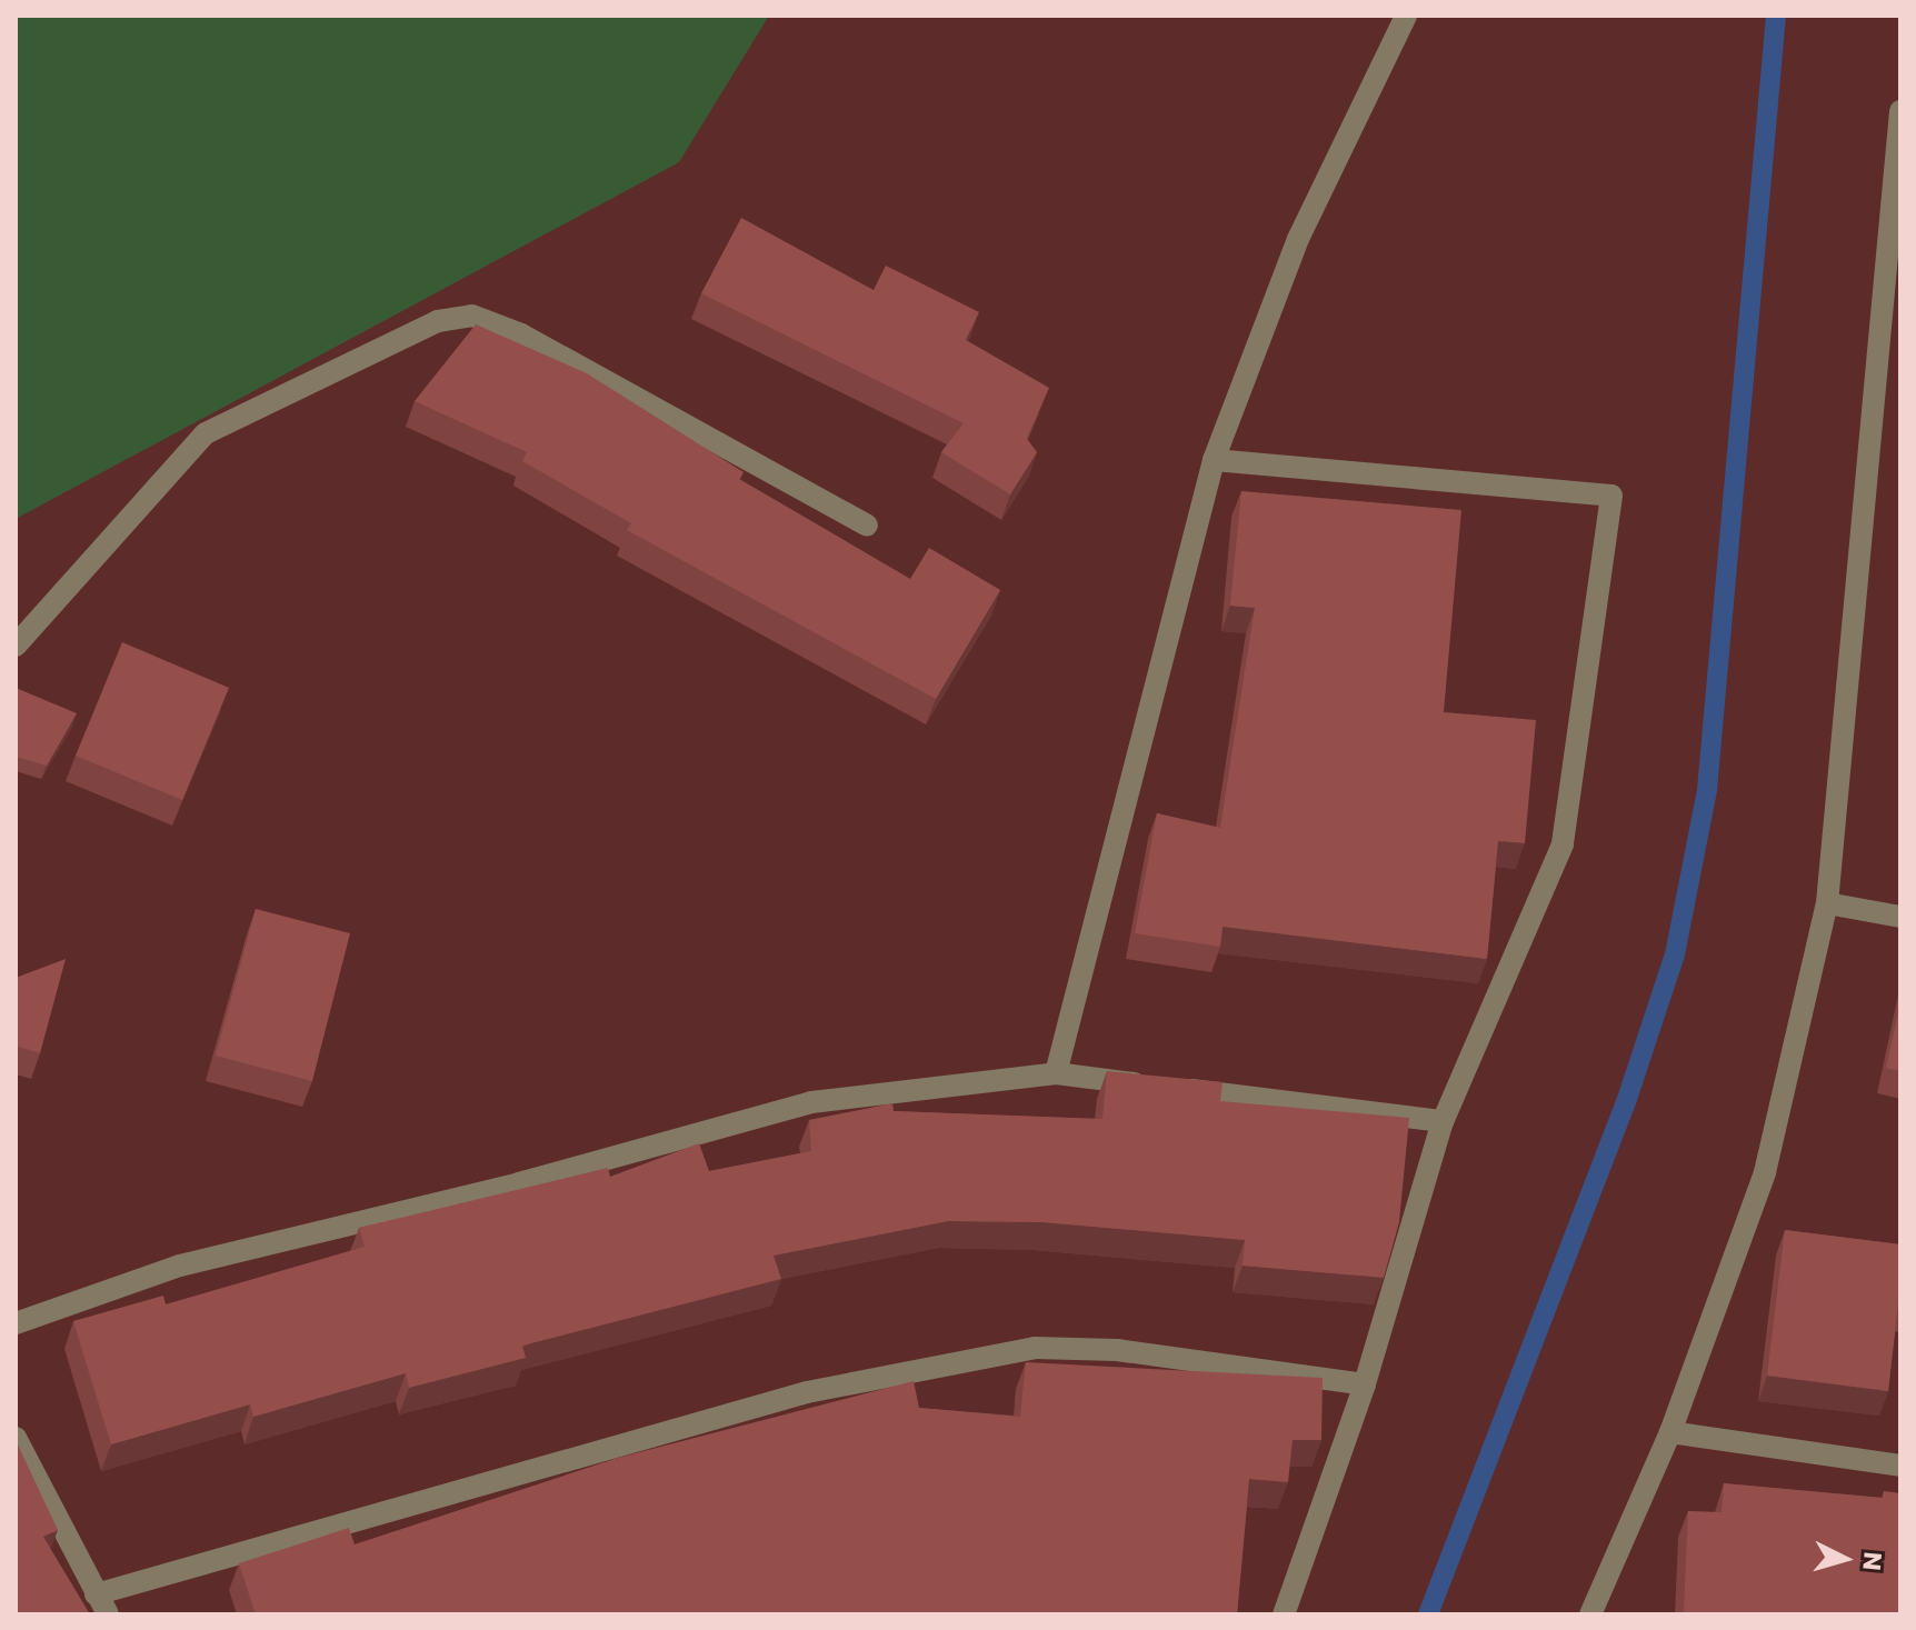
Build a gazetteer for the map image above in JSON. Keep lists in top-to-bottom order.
{
  "north": "right"
}
